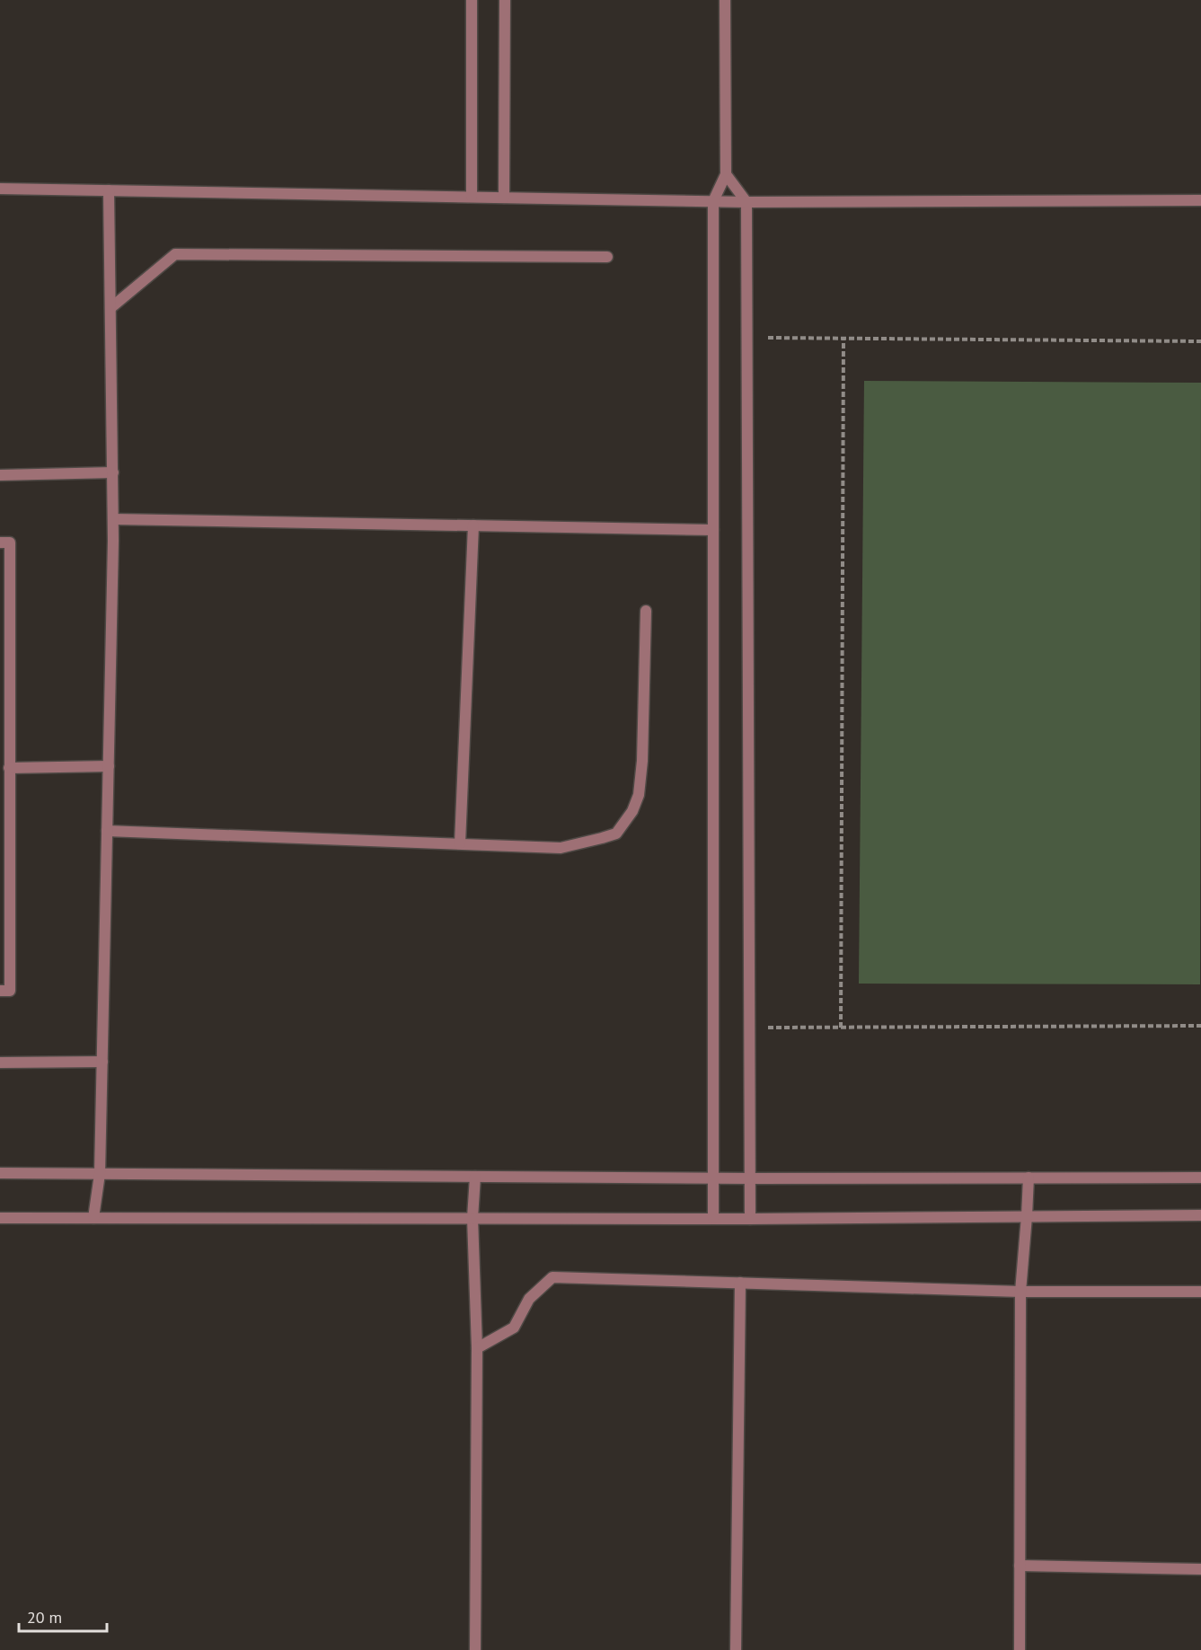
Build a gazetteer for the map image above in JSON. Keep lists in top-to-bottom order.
{
  "scale_bar": "20 m"
}
